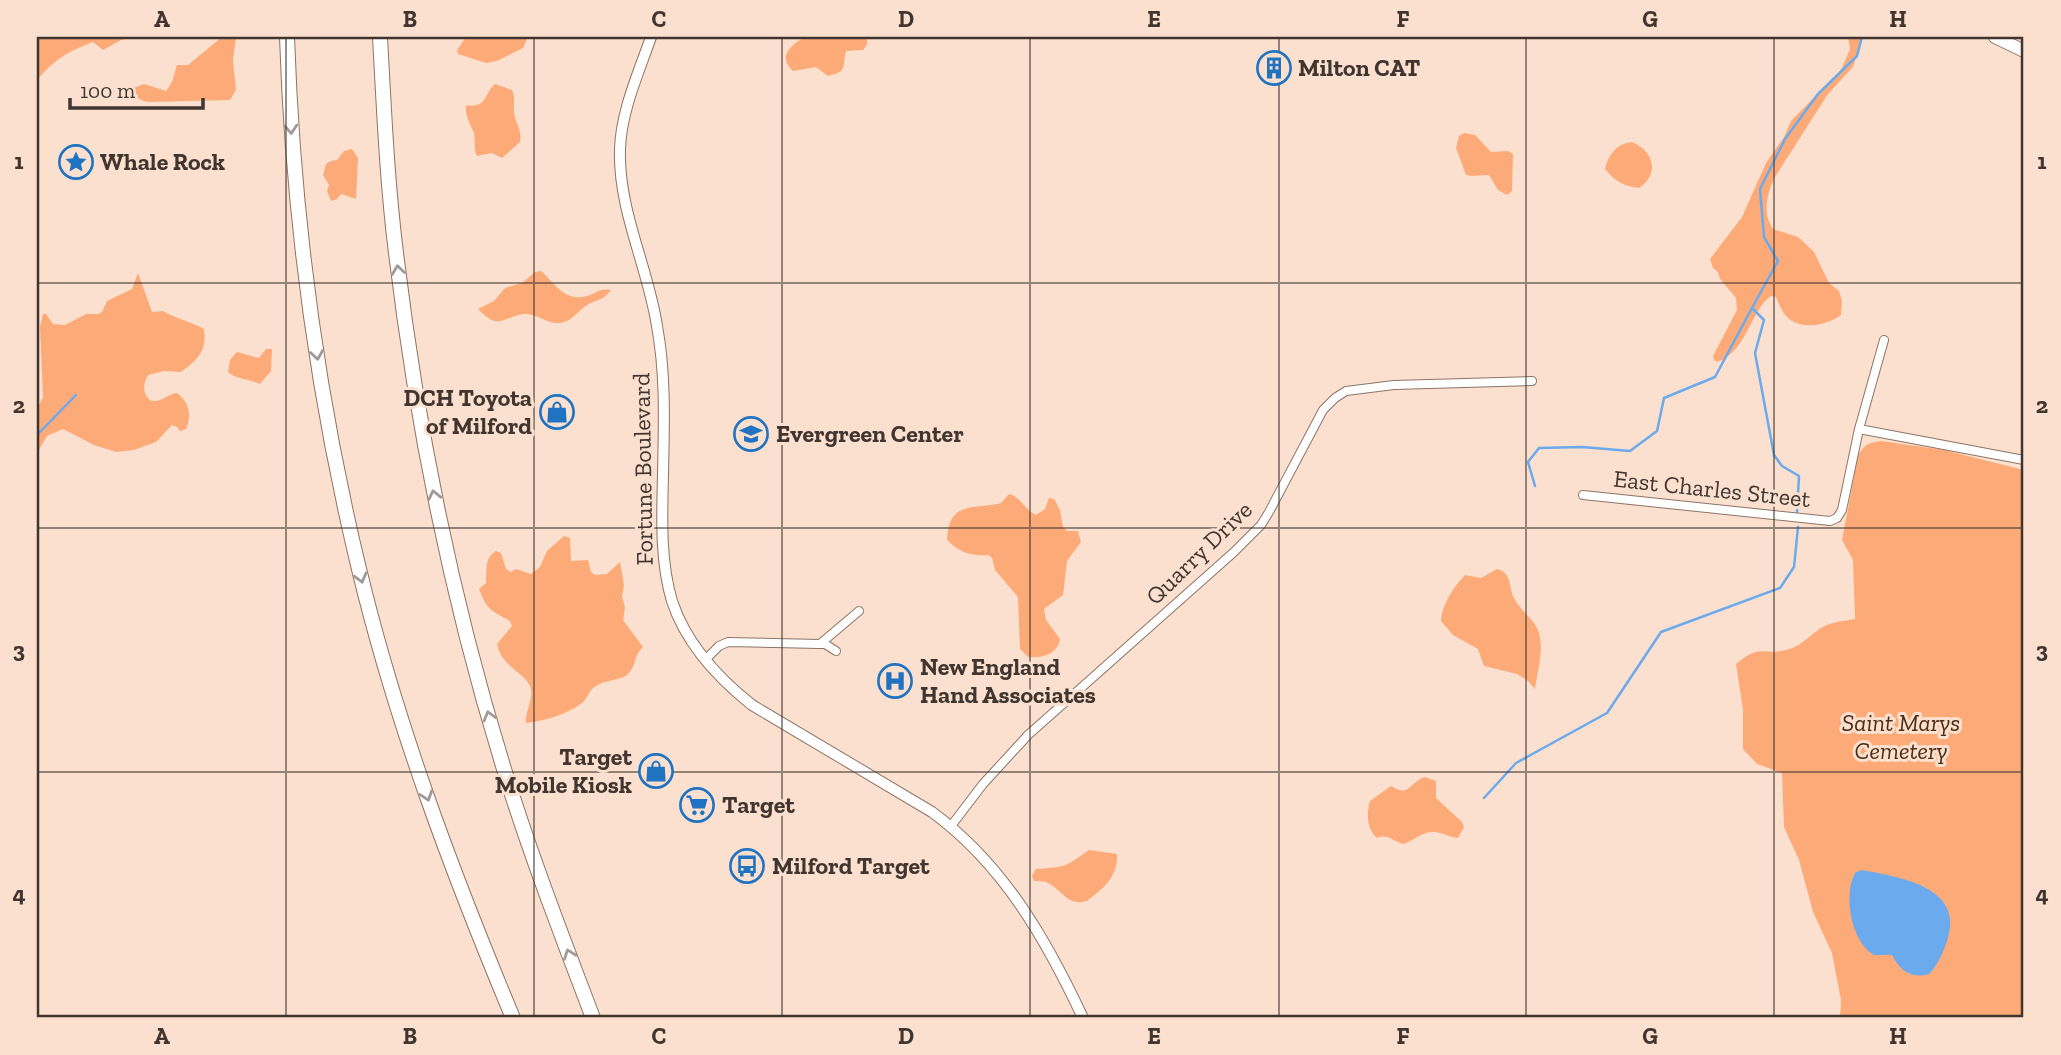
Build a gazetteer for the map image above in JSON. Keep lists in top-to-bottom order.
{
  "streets": {
    "main road": ["Fortune Boulevard"],
    "street": ["East Charles Street", "Quarry Drive"]
  },
  "crossings": [
    ["Fortune Boulevard", "Quarry Drive"]
  ],
  "parks": ["Saint Marys Cemetery"],
  "places": {
    "building": ["Milton CAT"],
    "place": ["Whale Rock"],
    "shop": ["DCH Toyota of Milford", "Target Mobile Kiosk"],
    "school or university": ["Evergreen Center"],
    "hospital": ["New England Hand Associates"],
    "supermarket": ["Target"],
    "bus stop": ["Milford Target"]
  },
  "scale_bar": "100 m",
  "grid": {
    "columns": [
      "A",
      "B",
      "C",
      "D",
      "E",
      "F",
      "G",
      "H"
    ],
    "rows": [
      "1",
      "2",
      "3",
      "4"
    ]
  }
}
